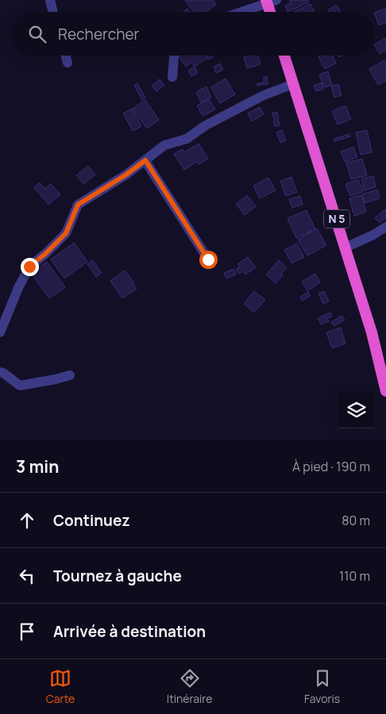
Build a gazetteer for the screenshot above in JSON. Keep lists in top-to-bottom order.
{
  "streets": {
    "highway": ["N 5"]
  },
  "page": {
    "search": "Rechercher",
    "heading": ["3 min", "À pied · 190 m"],
    "list": [
      ["Continuez", "80 m"],
      ["Tournez à gauche", "110 m"],
      "Arrivée à destination"
    ],
    "nav": ["Carte", "Itinéraire", "Favoris"]
  }
}
